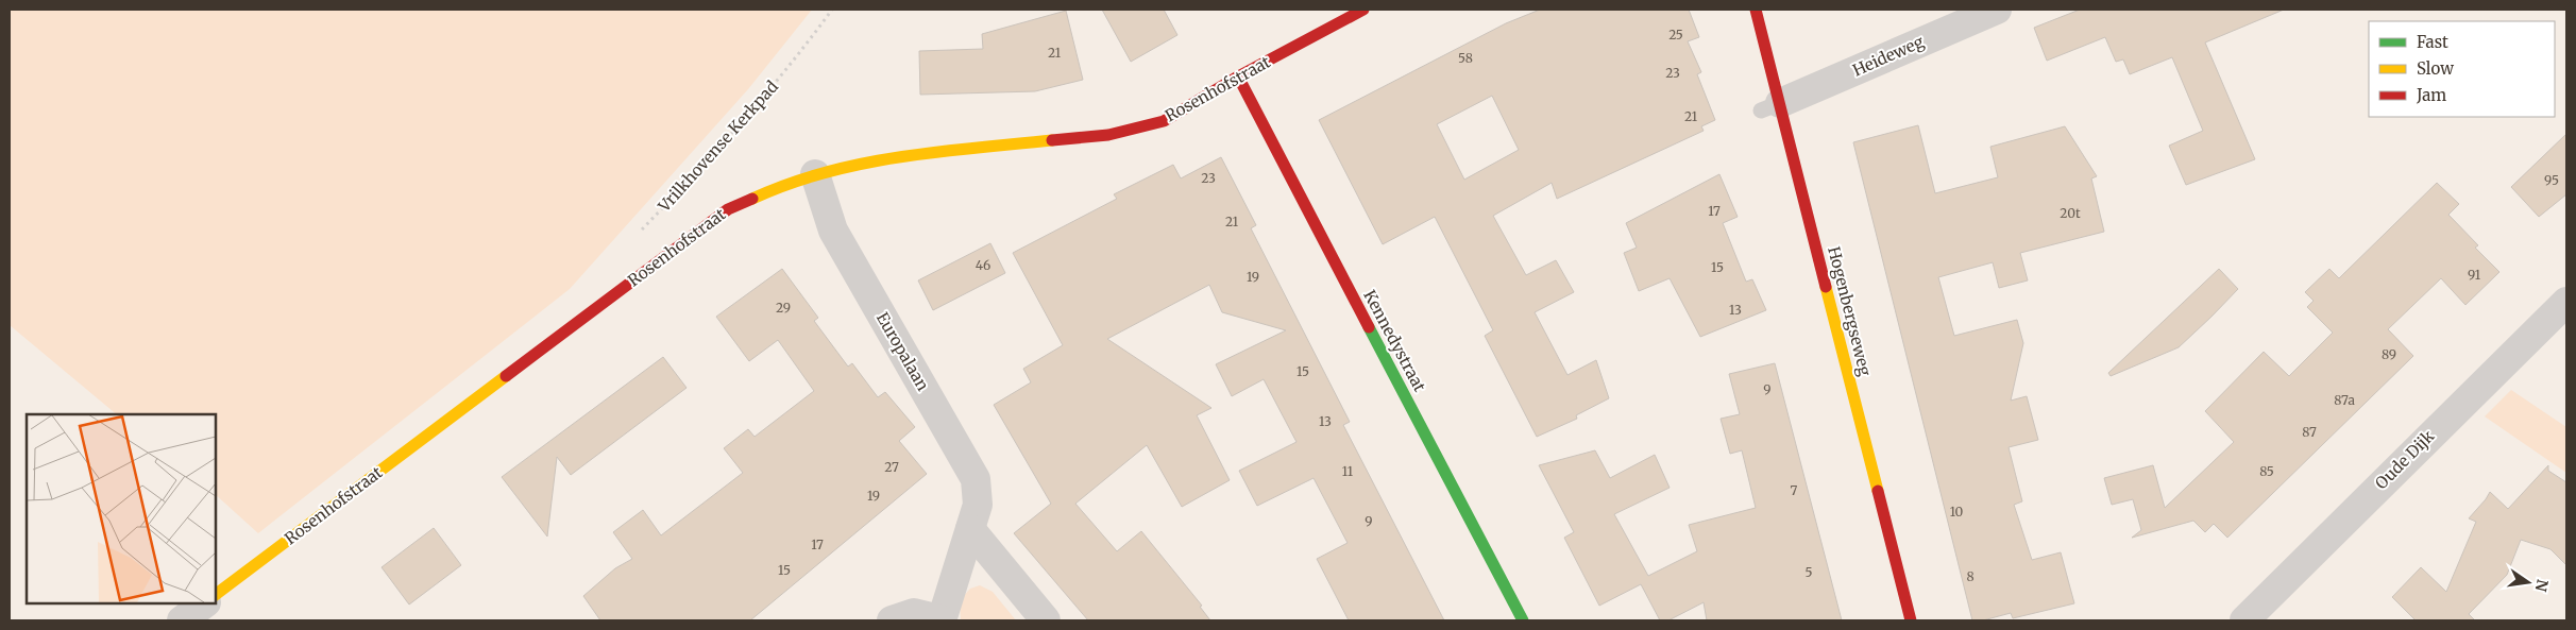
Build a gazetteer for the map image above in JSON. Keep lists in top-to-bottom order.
{
  "streets": {
    "street": [
      "Heideweg",
      "Rosenhofstraat",
      "Hogenbergseweg",
      "Kennedystraat",
      "Europalaan",
      "Oude Dijk"
    ],
    "path": ["Vrilkhovense Kerkpad"]
  },
  "crossings": [
    ["Heideweg", "Hogenbergseweg"],
    ["Rosenhofstraat", "Kennedystraat"],
    ["Rosenhofstraat", "Europalaan"]
  ],
  "house_numbers": [
    "25",
    "21",
    "58",
    "23",
    "21",
    "23",
    "95",
    "17",
    "20t",
    "21",
    "46",
    "15",
    "91",
    "19",
    "29",
    "13",
    "89",
    "15",
    "9",
    "87a",
    "13",
    "87",
    "27",
    "11",
    "85",
    "7",
    "19",
    "10",
    "9",
    "17",
    "15",
    "5",
    "8"
  ],
  "legend": ["Fast", "Slow", "Jam"],
  "north": "right"
}
